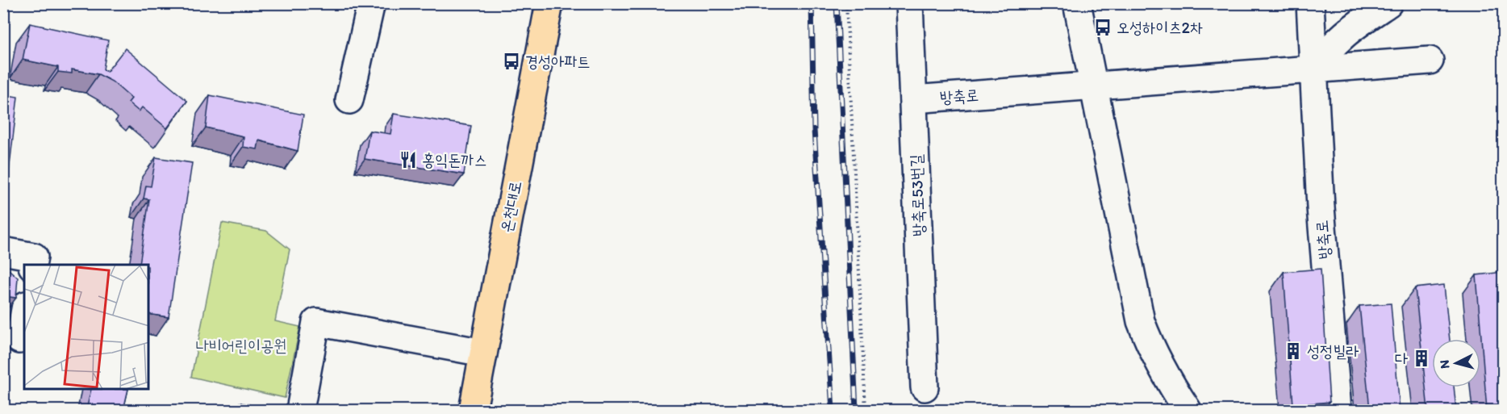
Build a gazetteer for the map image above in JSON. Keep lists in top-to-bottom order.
{
  "streets": {
    "main road": ["온천대로"],
    "street": ["방축로", "방축로53번길"]
  },
  "crossings": [
    ["방축로", "방축로53번길"]
  ],
  "parks": ["나비어린이공원"],
  "places": {
    "bus stop": ["오성하이츠2차", "경성아파트"],
    "restaurant": ["홍익돈까스"],
    "building": ["성정빌라", "다"]
  },
  "north": "left"
}
